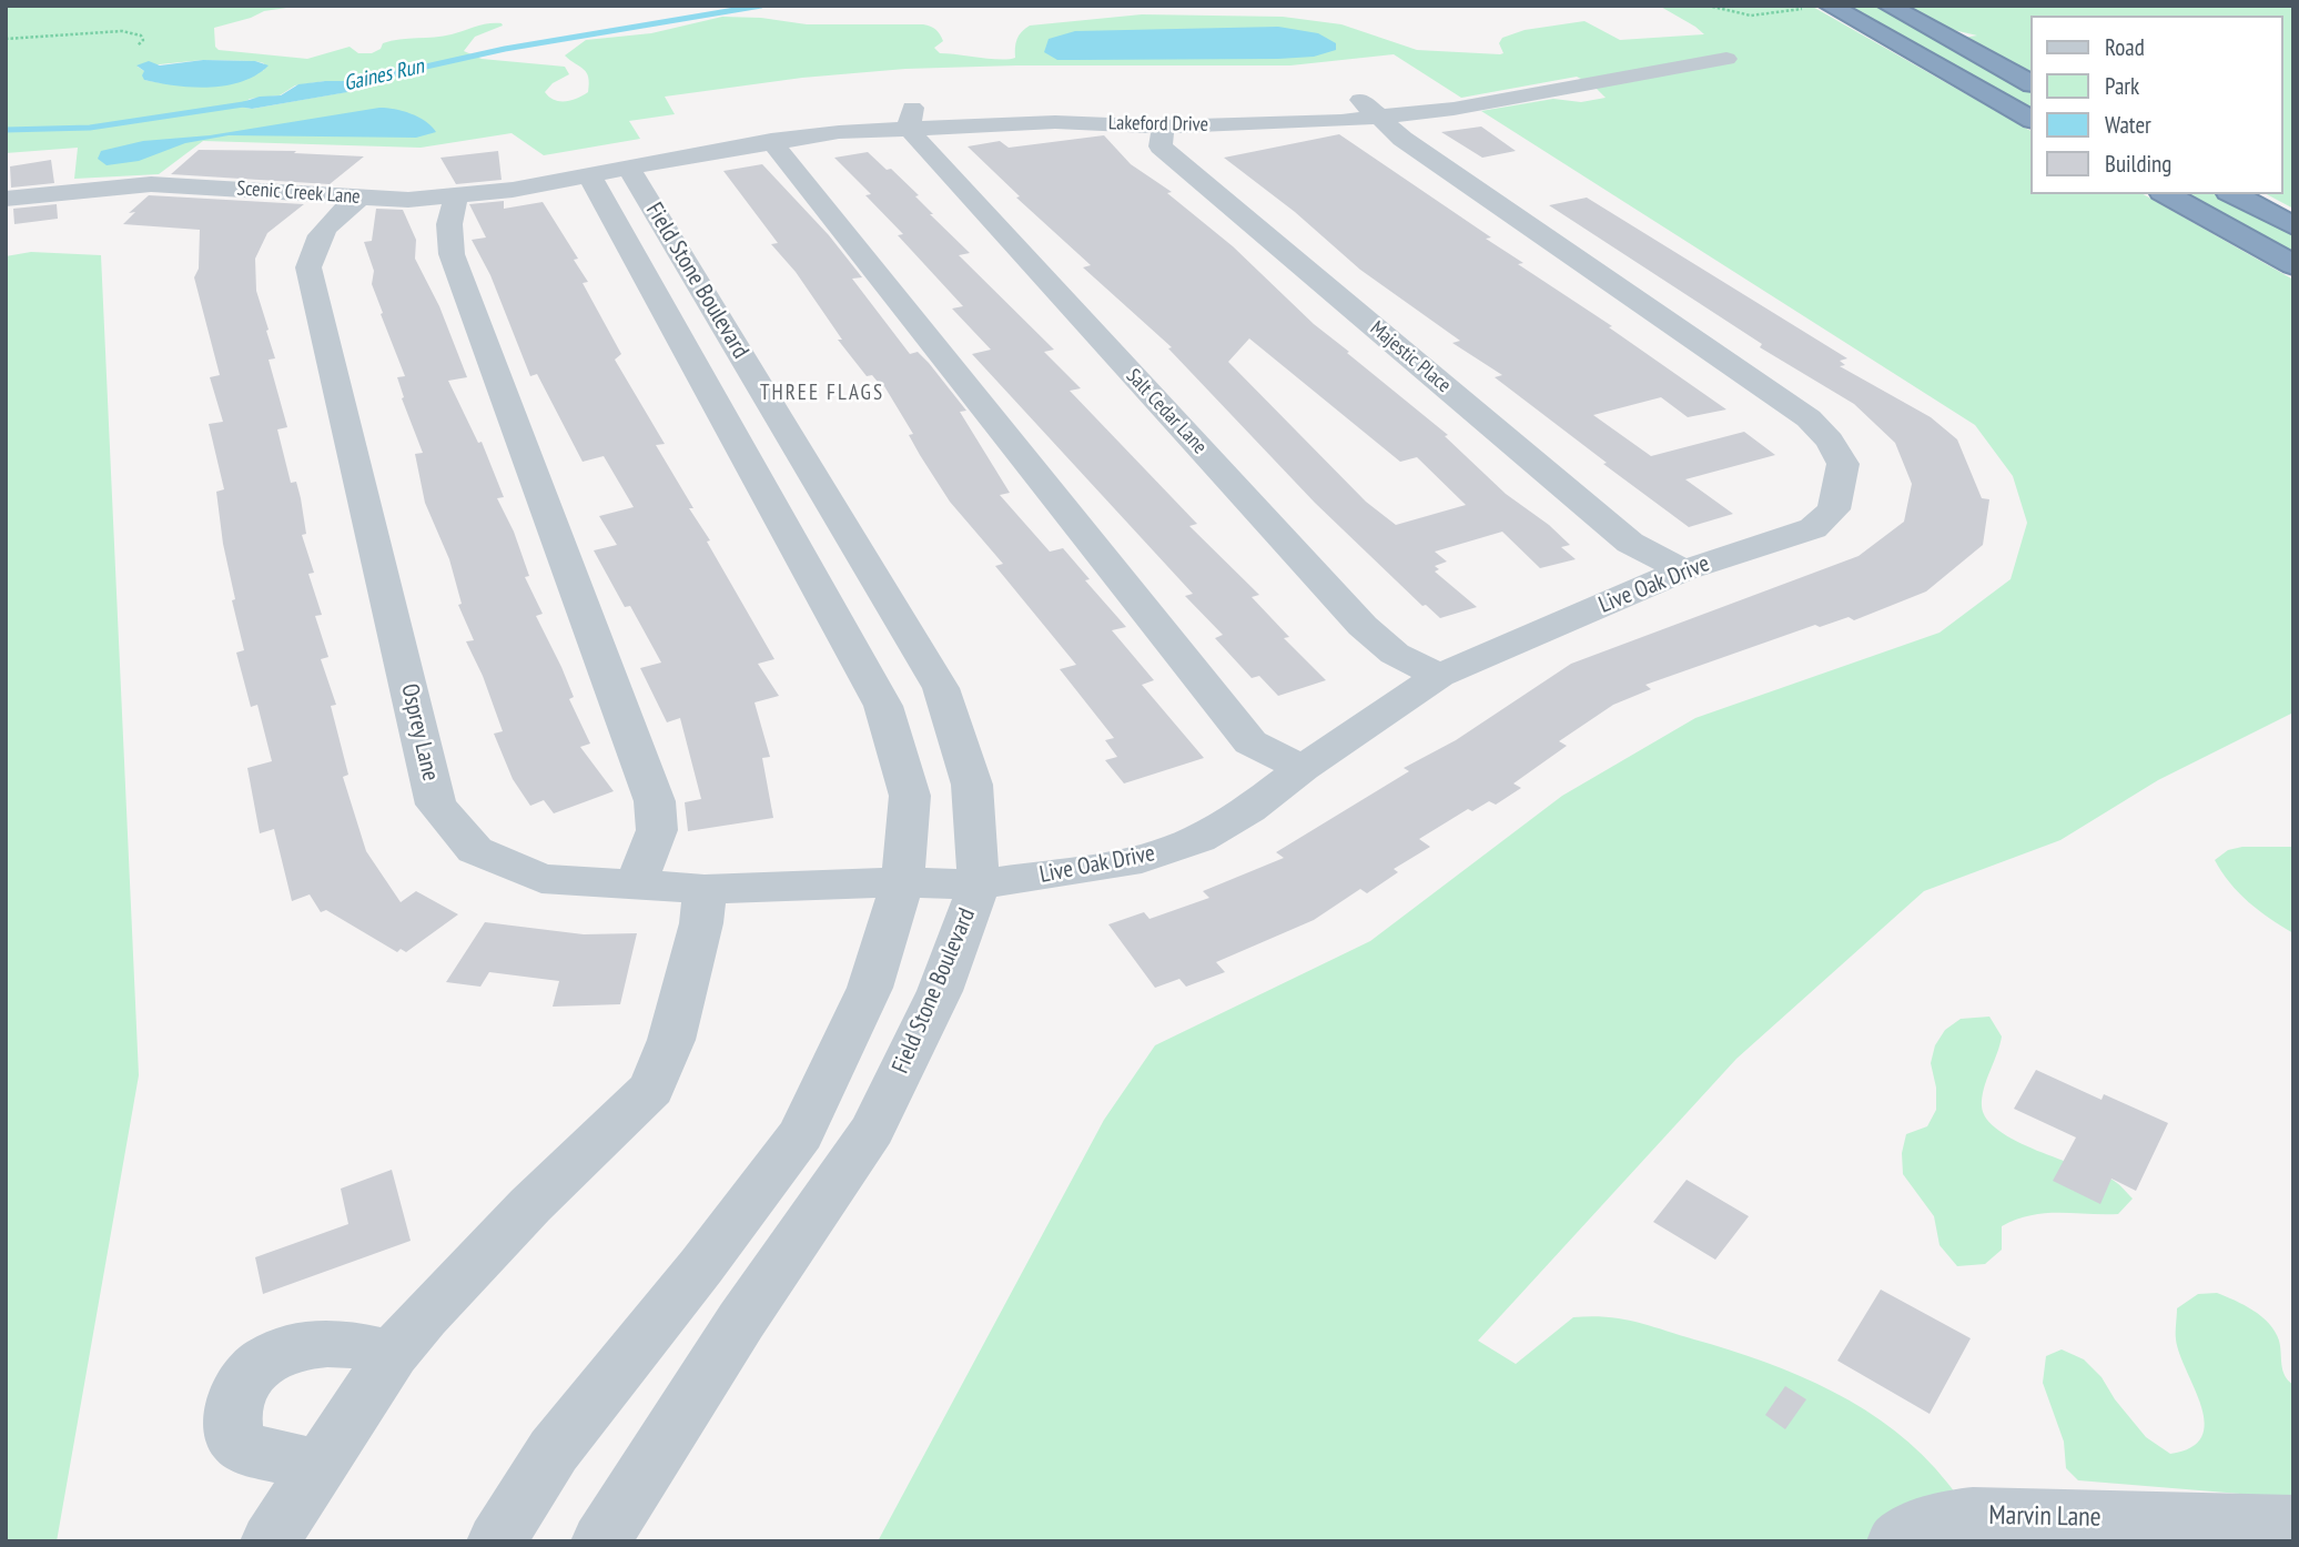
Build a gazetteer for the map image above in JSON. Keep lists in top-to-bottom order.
{
  "streets": {
    "street": [
      "Lakeford Drive",
      "Scenic Creek Lane",
      "Field Stone Boulevard",
      "Majestic Place",
      "Salt Cedar Lane",
      "Live Oak Drive",
      "Osprey Lane",
      "Marvin Lane"
    ]
  },
  "crossings": [
    ["Lakeford Drive", "Scenic Creek Lane"],
    ["Lakeford Drive", "Field Stone Boulevard"],
    ["Lakeford Drive", "Majestic Place"],
    ["Lakeford Drive", "Salt Cedar Lane"],
    ["Lakeford Drive", "Live Oak Drive"],
    ["Scenic Creek Lane", "Field Stone Boulevard"],
    ["Scenic Creek Lane", "Osprey Lane"],
    ["Field Stone Boulevard", "Live Oak Drive"],
    ["Field Stone Boulevard", "Osprey Lane"],
    ["Majestic Place", "Live Oak Drive"],
    ["Salt Cedar Lane", "Live Oak Drive"],
    ["Live Oak Drive", "Osprey Lane"]
  ],
  "districts": ["THREE FLAGS"],
  "water": ["Gaines Run"],
  "legend": [
    "Road",
    "Park",
    "Water",
    "Building"
  ]
}
